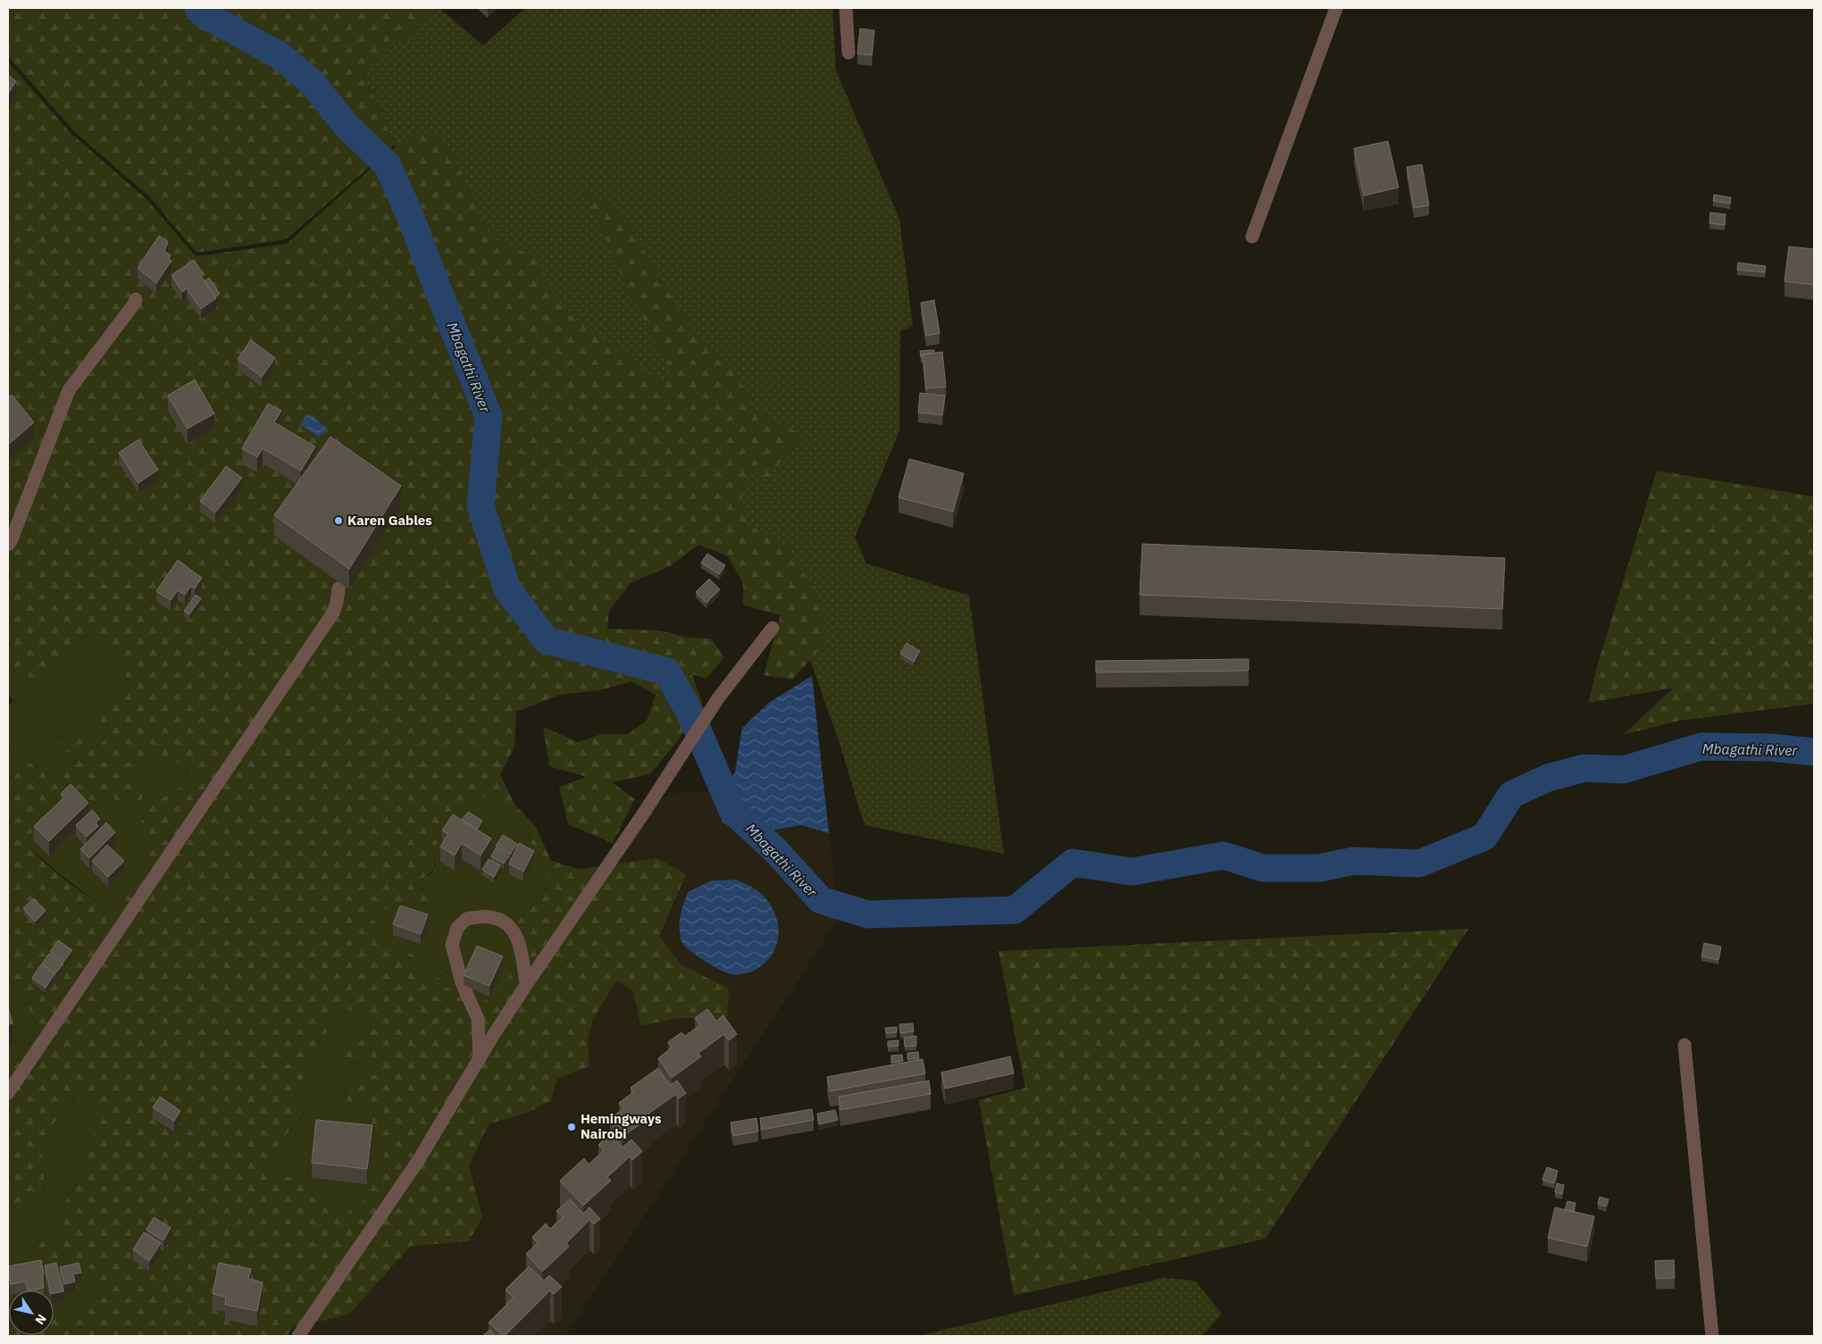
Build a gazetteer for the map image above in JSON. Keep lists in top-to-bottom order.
{
  "water": ["Mbagathi River"],
  "places": ["Karen Gables", "Hemingways Nairobi"],
  "north": "bottom right"
}
